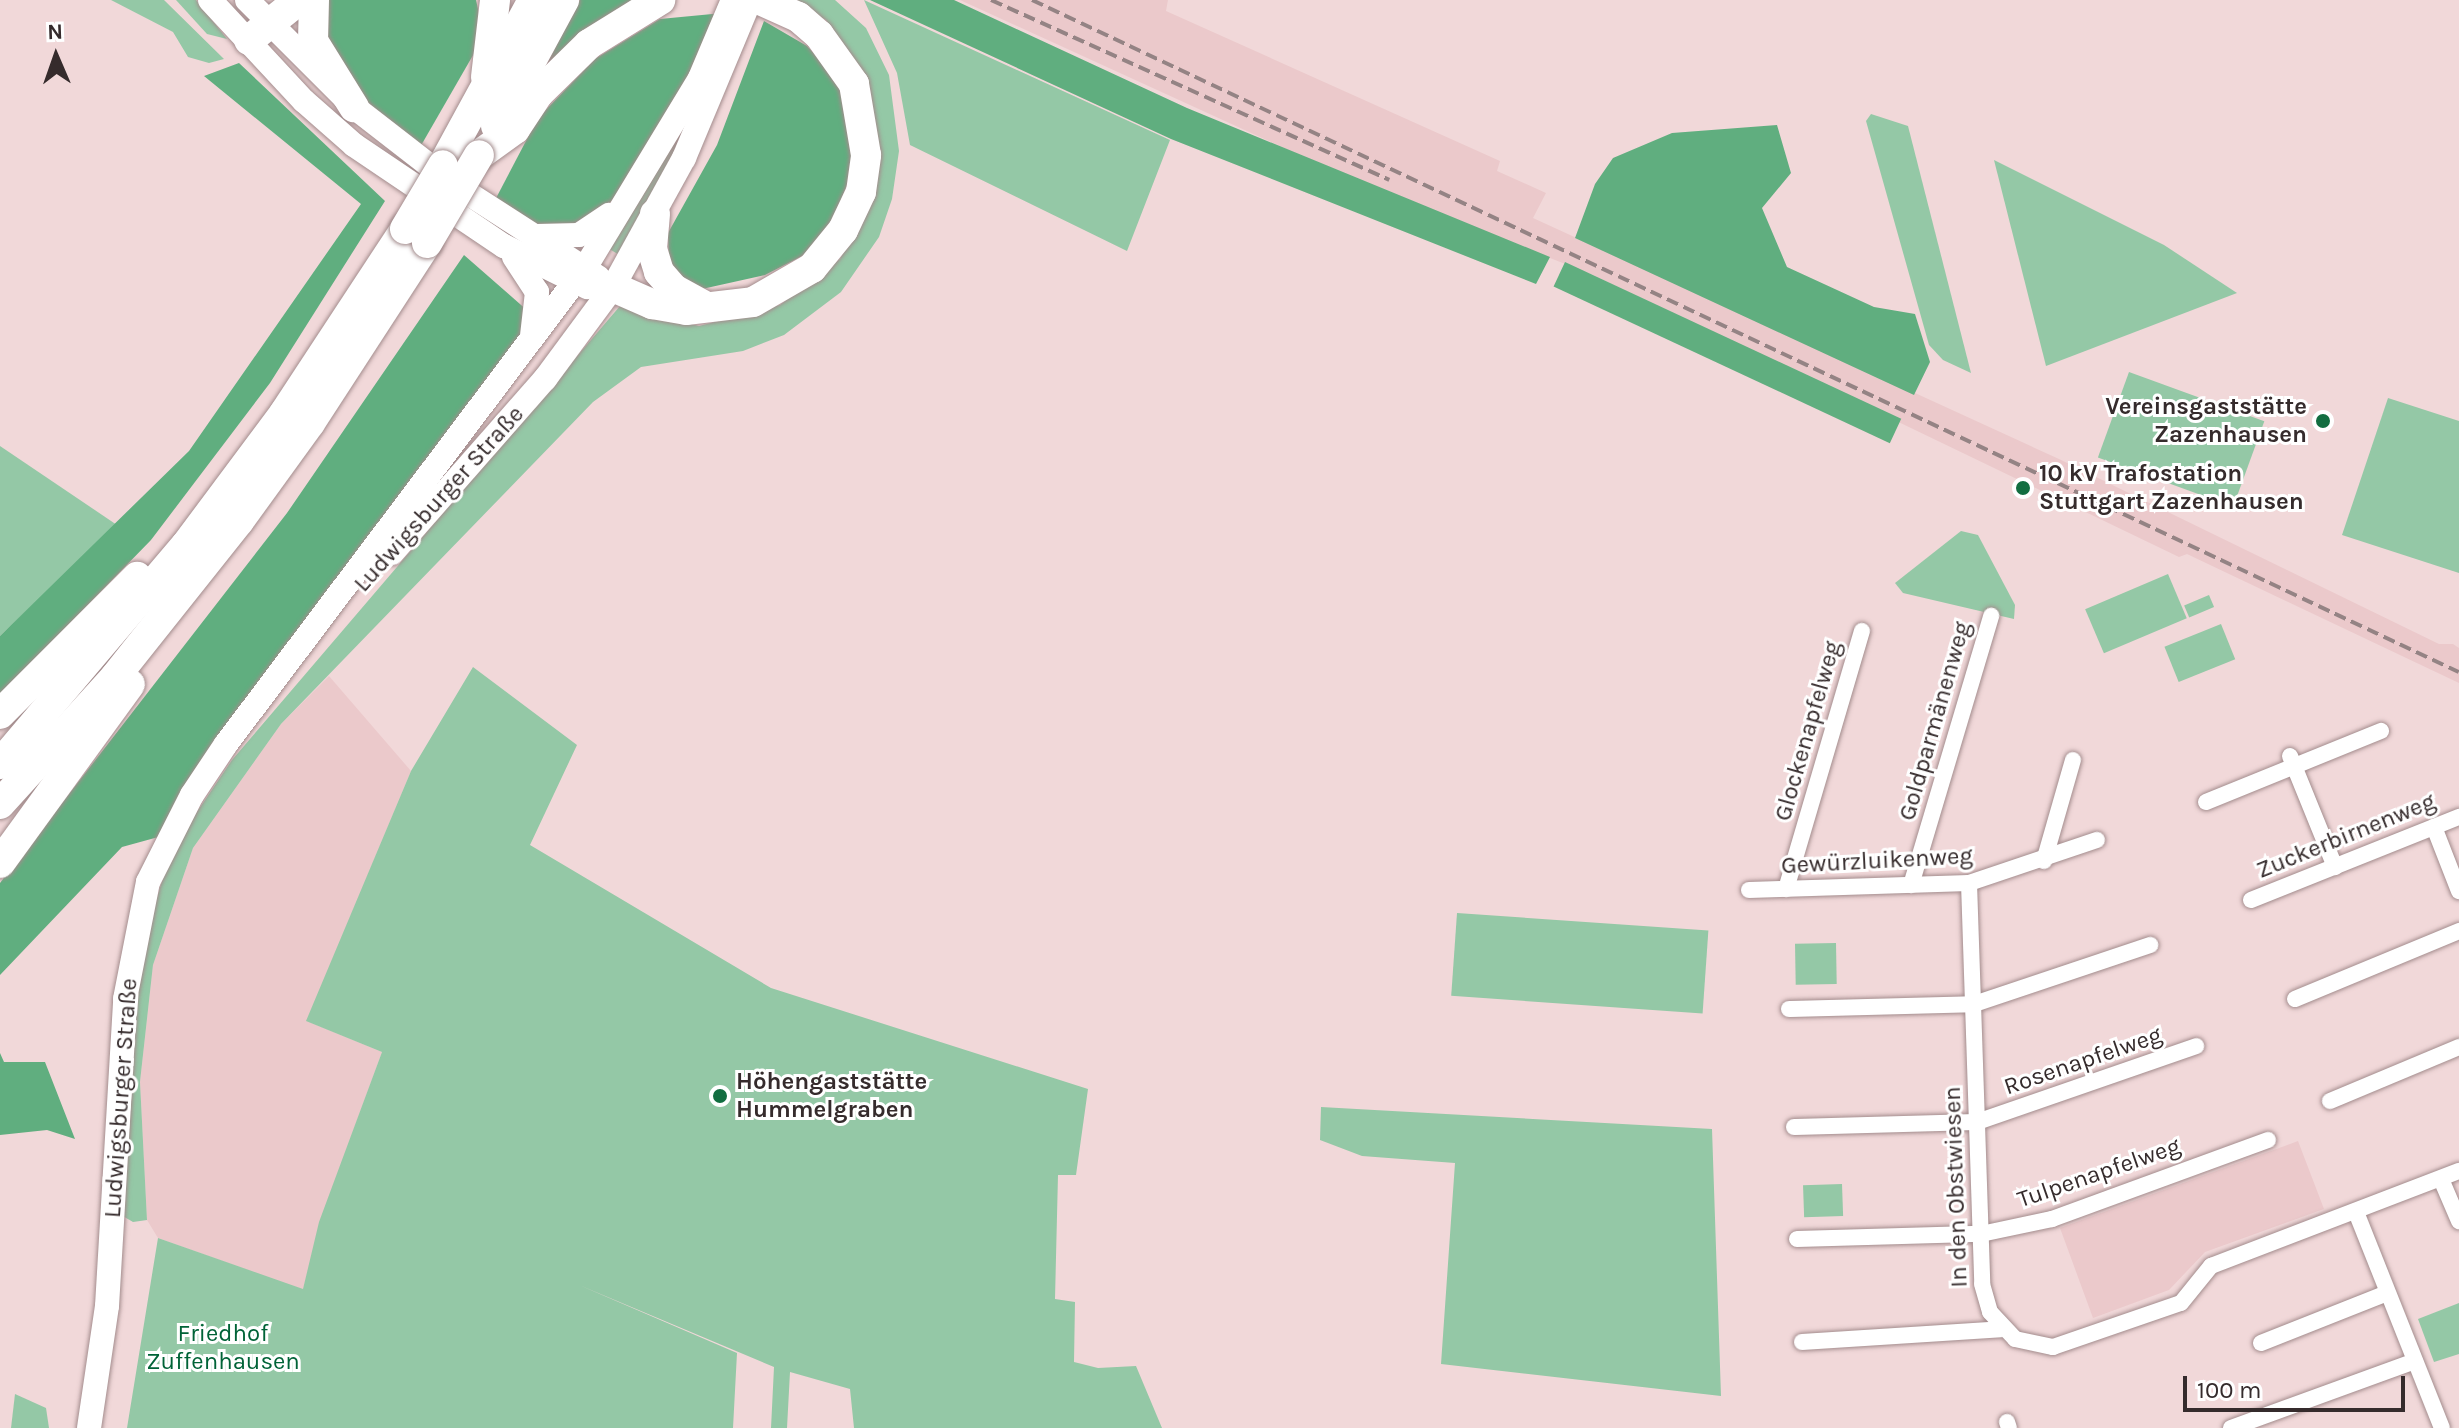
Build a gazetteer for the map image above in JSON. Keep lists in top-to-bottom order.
{
  "streets": {
    "main road": ["Ludwigsburger Straße"],
    "street": [
      "Goldparmänenweg",
      "Glockenapfelweg",
      "Zuckerbirnenweg",
      "Gewürzluikenweg",
      "Rosenapfelweg",
      "Tulpenapfelweg",
      "In den Obstwiesen"
    ]
  },
  "crossings": [
    ["Goldparmänenweg", "Gewürzluikenweg"],
    ["Glockenapfelweg", "Gewürzluikenweg"],
    ["Gewürzluikenweg", "In den Obstwiesen"],
    ["Rosenapfelweg", "In den Obstwiesen"],
    ["Tulpenapfelweg", "In den Obstwiesen"]
  ],
  "parks": ["Friedhof Zuffenhausen"],
  "places": ["Vereinsgaststätte Zazenhausen", "10 kV Trafostation Stuttgart Zazenhausen", "Höhengaststätte Hummelgraben"],
  "scale_bar": "100 m",
  "north": "top"
}
